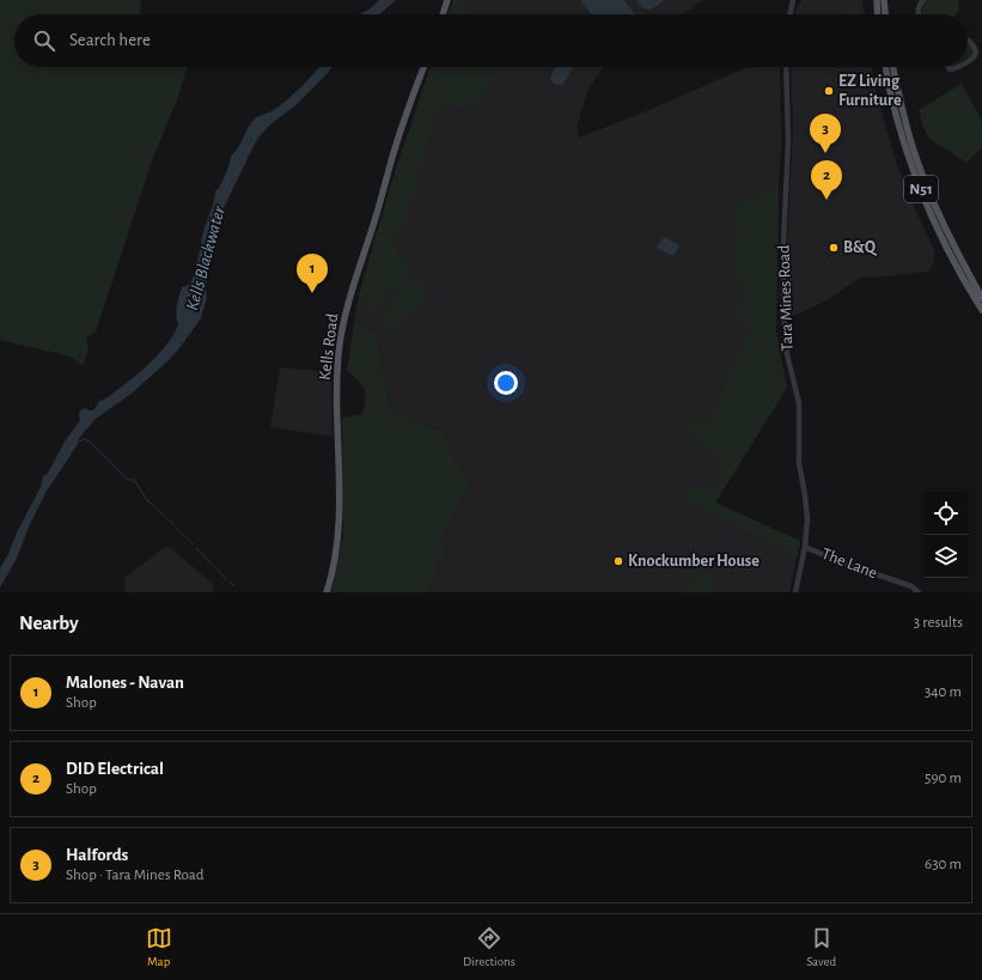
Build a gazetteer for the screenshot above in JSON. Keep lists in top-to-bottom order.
{
  "streets": {
    "main road": ["N51", "Kells Road"],
    "street": ["Tara Mines Road", "The Lane"]
  },
  "crossings": [
    ["Tara Mines Road", "The Lane"]
  ],
  "water": ["Kells Blackwater"],
  "places": ["EZ Living Furniture", "B&Q", "Knockumber House"],
  "page": {
    "search": "Search here",
    "pins": ["3", "2", "1"],
    "heading": ["Nearby", "3 results"],
    "list": [
      {
        "mark": "1",
        "name": "Malones - Navan",
        "note": "Shop",
        "value": "340 m"
      },
      {
        "mark": "2",
        "name": "DID Electrical",
        "note": "Shop",
        "value": "590 m"
      },
      {
        "mark": "3",
        "name": "Halfords",
        "note": "Shop · Tara Mines Road",
        "value": "630 m"
      }
    ],
    "nav": ["Map", "Directions", "Saved"]
  }
}
